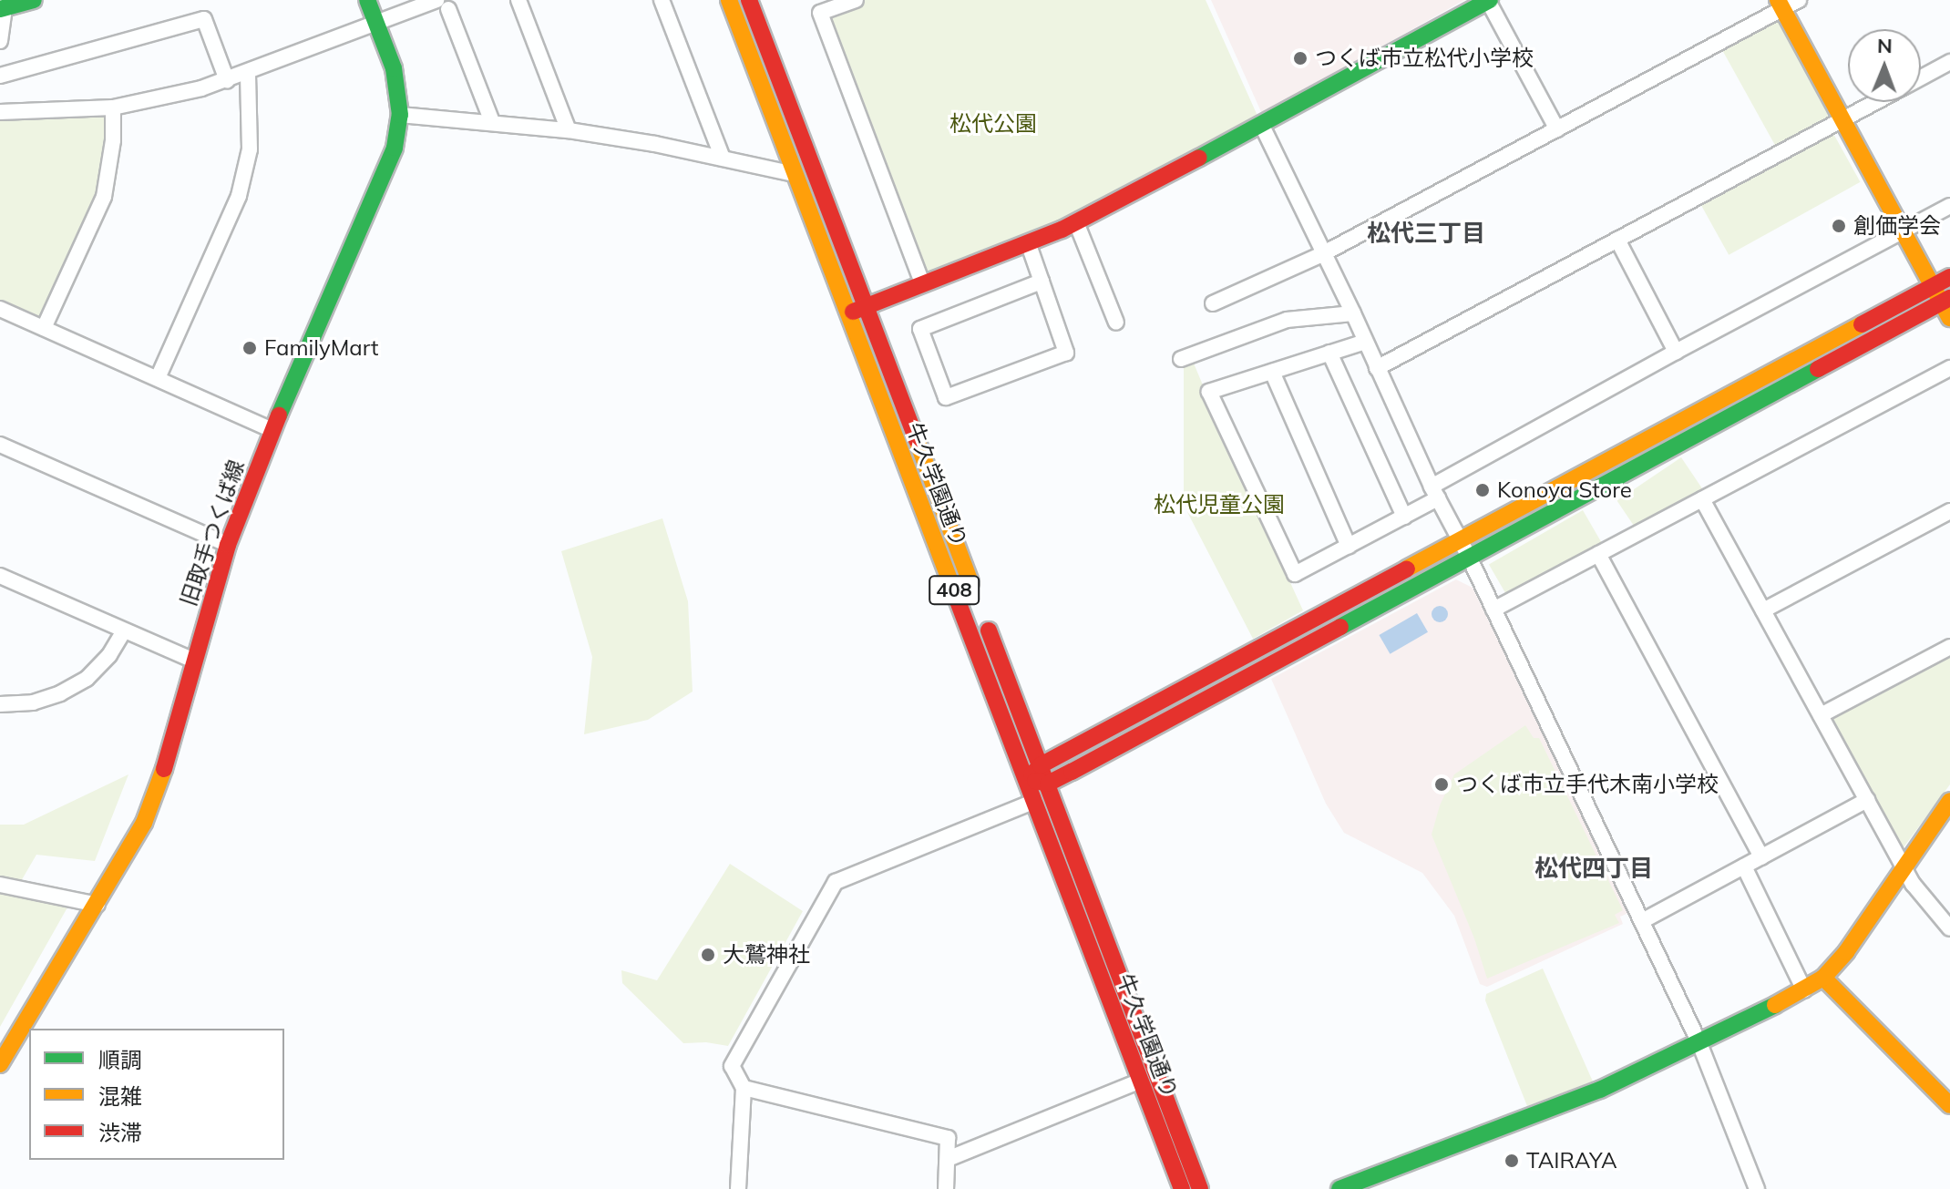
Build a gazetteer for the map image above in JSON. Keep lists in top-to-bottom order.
{
  "streets": {
    "main road": ["牛久学園通り", "旧取手つくば線", "408"]
  },
  "districts": ["松代三丁目", "松代四丁目"],
  "parks": ["松代公園", "松代児童公園"],
  "places": [
    "つくば市立松代小学校",
    "創価学会",
    "FamilyMart",
    "Konoya Store",
    "つくば市立手代木南小学校",
    "大鷲神社",
    "TAIRAYA"
  ],
  "legend": ["順調", "混雑", "渋滞"],
  "north": "top"
}
